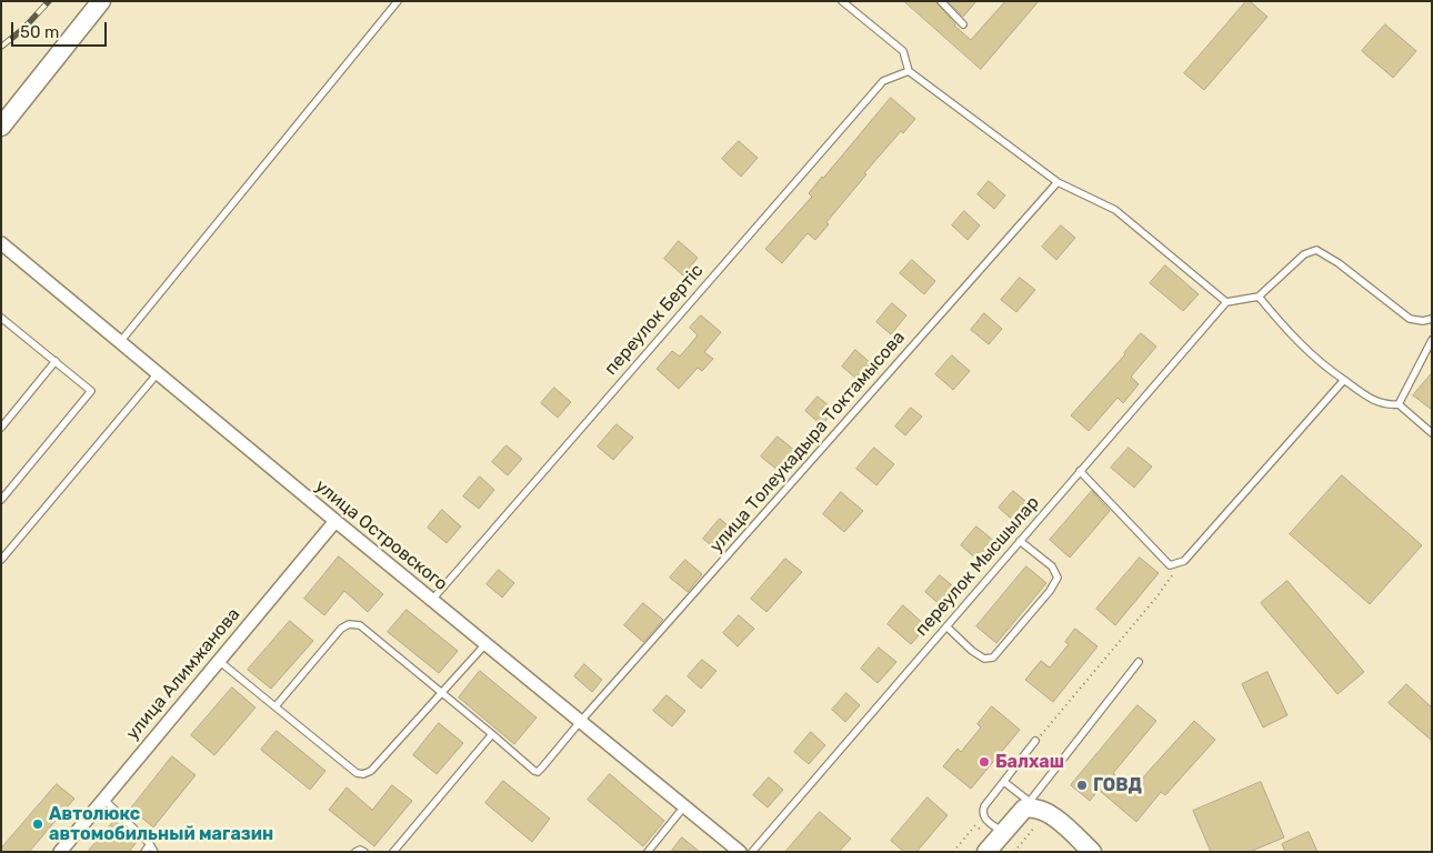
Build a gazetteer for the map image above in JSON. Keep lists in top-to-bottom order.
{
  "streets": {
    "street": ["улица Островского", "улица Алимжанова"],
    "lane": ["переулок Бертіс", "улица Толеукадыра Токтамысова", "переулок Мысшылар"]
  },
  "crossings": [
    ["переулок Бертіс", "улица Островского"],
    ["улица Толеукадыра Токтамысова", "улица Островского"],
    ["улица Островского", "улица Алимжанова"]
  ],
  "places": ["Балхаш", "ГОВД", "Автолюкс автомобильный магазин"],
  "scale_bar": "50 m"
}
